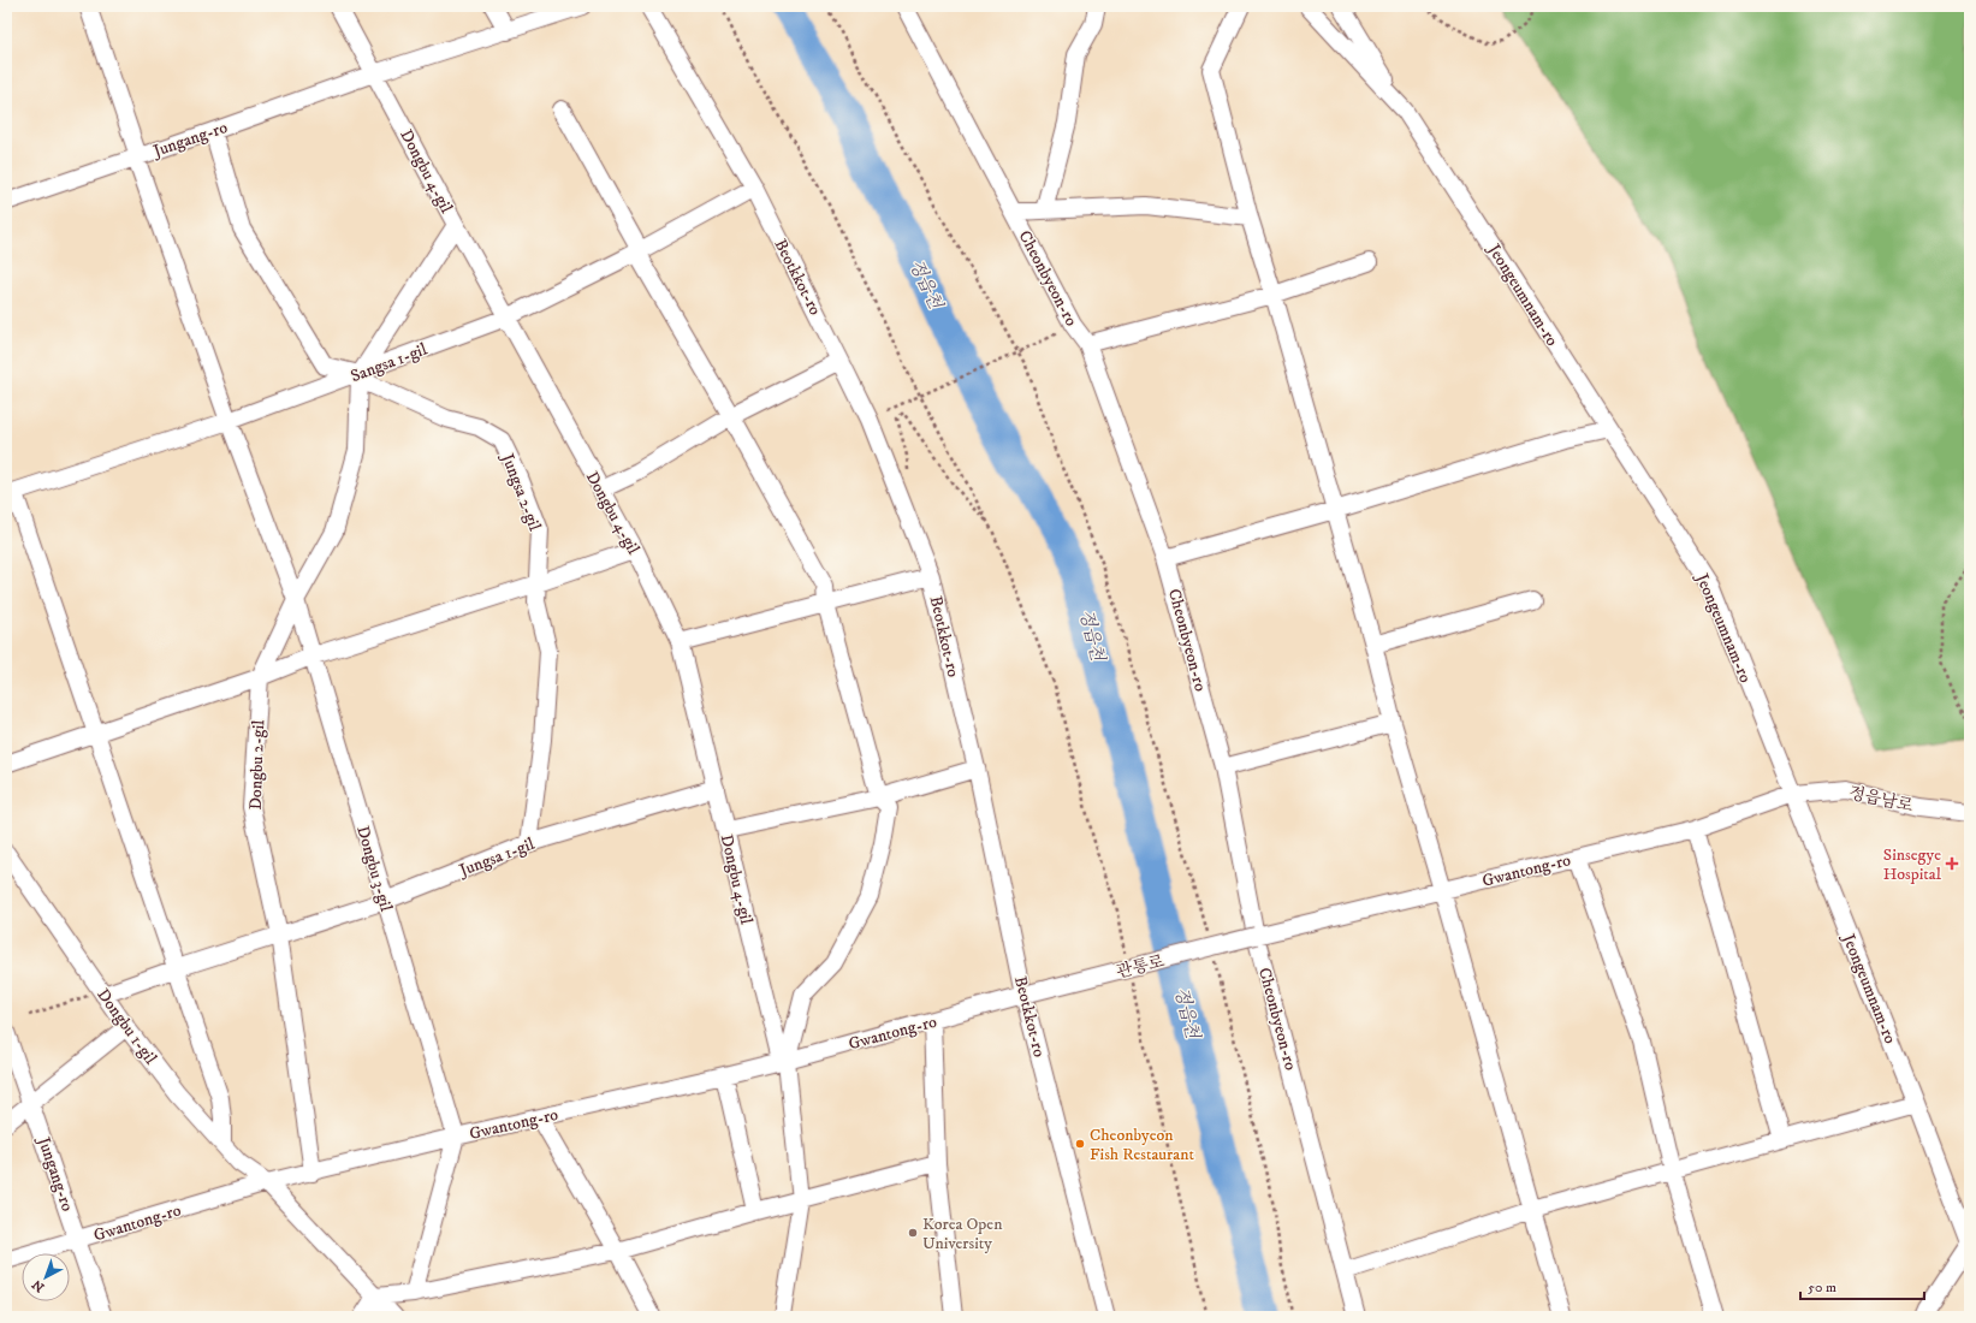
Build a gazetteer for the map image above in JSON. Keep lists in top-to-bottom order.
{
  "streets": {
    "street": [
      "Jungang-ro",
      "Dongbu 4-gil",
      "Beotkkot-ro",
      "Cheonbyeon-ro",
      "Jeongeumnam-ro",
      "Sangsa 1-gil",
      "Jungsa 2-gil",
      "Dongbu 2-gil",
      "정읍남로",
      "Jungsa 1-gil",
      "Dongbu 3-gil",
      "Gwantong-ro",
      "관통로",
      "Dongbu 1-gil"
    ]
  },
  "crossings": [
    ["Jungang-ro", "Dongbu 4-gil"],
    ["Jungang-ro", "Dongbu 3-gil"],
    ["Jungang-ro", "Gwantong-ro"],
    ["Dongbu 4-gil", "Sangsa 1-gil"],
    ["Dongbu 4-gil", "Jungsa 1-gil"],
    ["Dongbu 4-gil", "Gwantong-ro"],
    ["Beotkkot-ro", "Sangsa 1-gil"],
    ["Beotkkot-ro", "Gwantong-ro"],
    ["Beotkkot-ro", "관통로"],
    ["Cheonbyeon-ro", "Gwantong-ro"],
    ["Cheonbyeon-ro", "관통로"],
    ["Jeongeumnam-ro", "정읍남로"],
    ["Jeongeumnam-ro", "Gwantong-ro"],
    ["Sangsa 1-gil", "Jungsa 2-gil"],
    ["Sangsa 1-gil", "Dongbu 2-gil"],
    ["Sangsa 1-gil", "Dongbu 3-gil"],
    ["Jungsa 2-gil", "Dongbu 2-gil"],
    ["Jungsa 2-gil", "Jungsa 1-gil"],
    ["Dongbu 2-gil", "Jungsa 1-gil"],
    ["Dongbu 2-gil", "Dongbu 3-gil"],
    ["Dongbu 2-gil", "Gwantong-ro"],
    ["정읍남로", "Gwantong-ro"],
    ["Jungsa 1-gil", "Dongbu 3-gil"],
    ["Jungsa 1-gil", "Dongbu 1-gil"],
    ["Dongbu 3-gil", "Gwantong-ro"],
    ["Gwantong-ro", "관통로"],
    ["Gwantong-ro", "Dongbu 1-gil"]
  ],
  "water": ["정읍천"],
  "places": {
    "health": ["Sinsegye Hospital"],
    "other": ["Cheonbyeon Fish Restaurant", "Korea Open University"]
  },
  "scale_bar": "50 m",
  "north": "bottom left"
}
